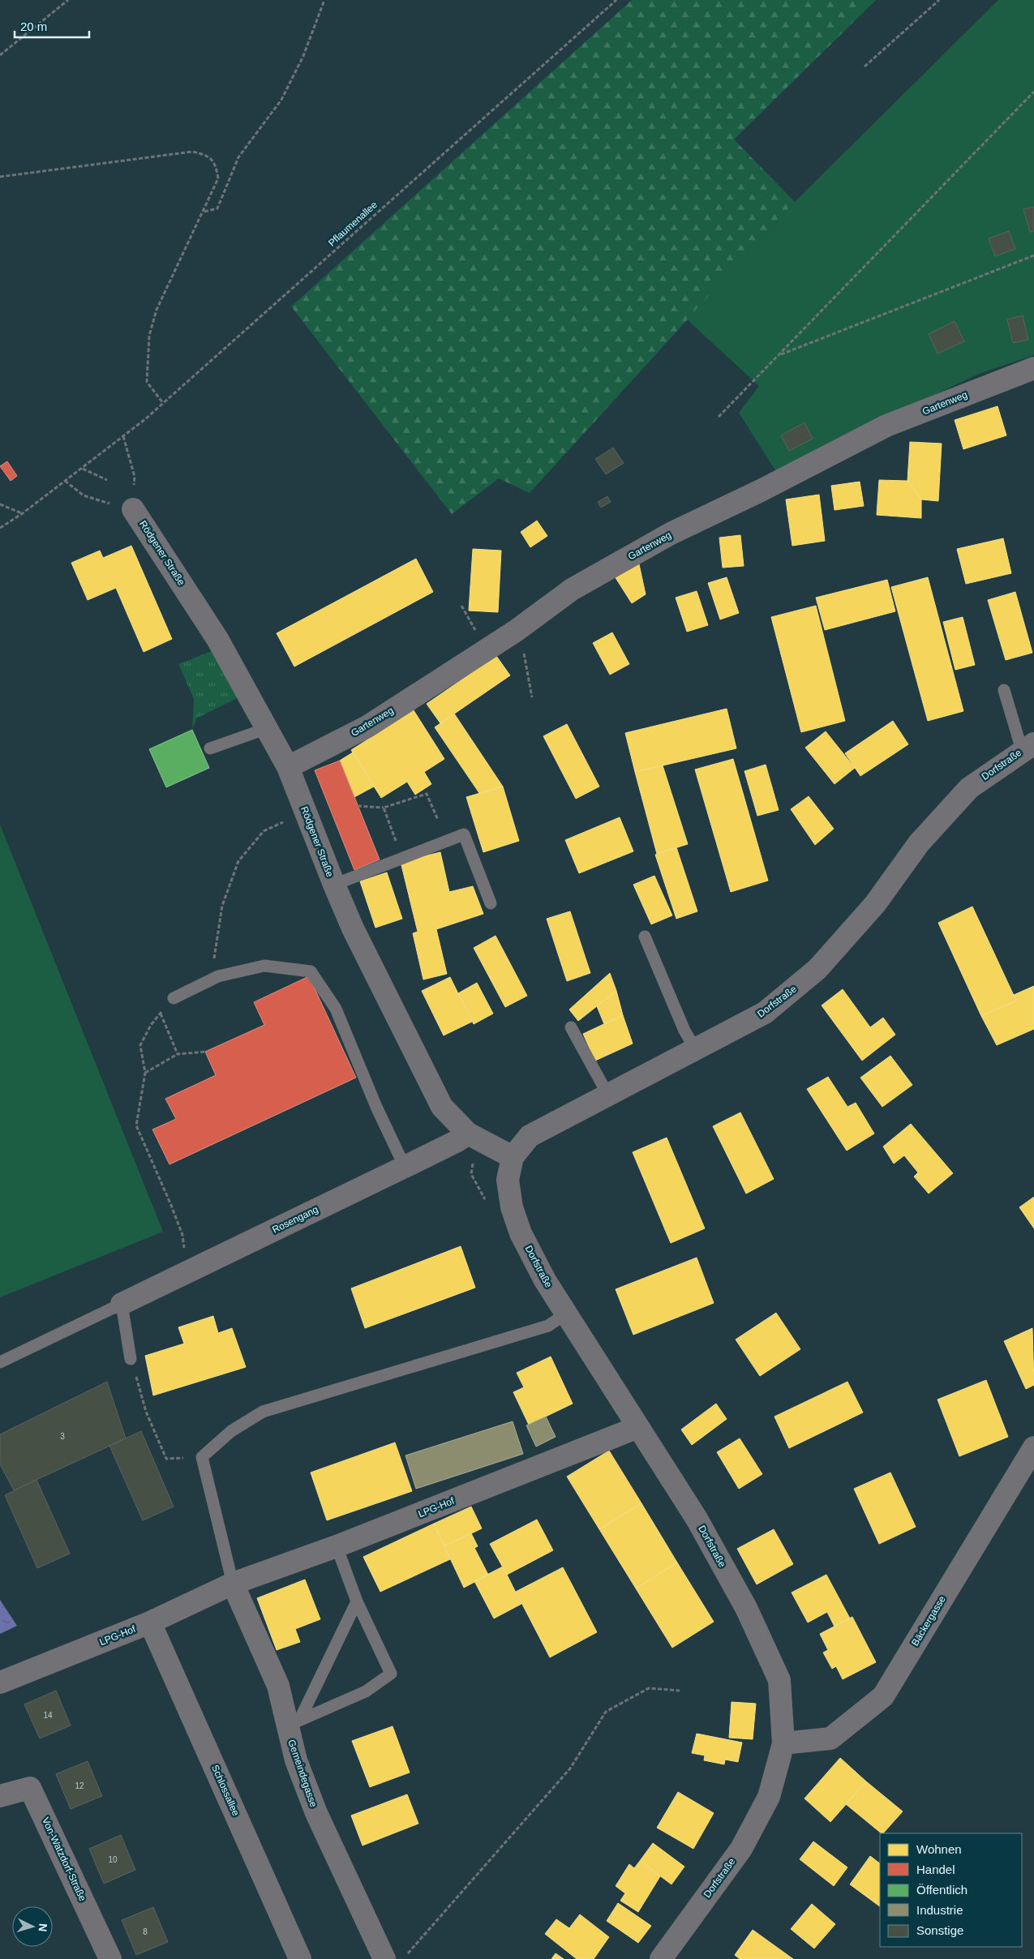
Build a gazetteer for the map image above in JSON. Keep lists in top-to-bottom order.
{
  "streets": {
    "street": [
      "Gartenweg",
      "Rödgener Straße",
      "Dorfstraße",
      "Rosengang",
      "LPG-Hof",
      "Bäckergasse",
      "Gemeindegasse",
      "Schlossallee",
      "Von-Watzdorf-Straße"
    ],
    "path": ["Pflaumenallee"]
  },
  "crossings": [
    ["Gartenweg", "Rödgener Straße"],
    ["Rödgener Straße", "Dorfstraße"],
    ["Rödgener Straße", "Rosengang"],
    ["Dorfstraße", "LPG-Hof"],
    ["Dorfstraße", "Bäckergasse"],
    ["LPG-Hof", "Gemeindegasse"],
    ["LPG-Hof", "Schlossallee"]
  ],
  "house_numbers": [
    "3",
    "14",
    "12",
    "10",
    "8"
  ],
  "legend": [
    "Wohnen",
    "Handel",
    "Öffentlich",
    "Industrie",
    "Sonstige"
  ],
  "scale_bar": "20 m",
  "north": "right"
}
